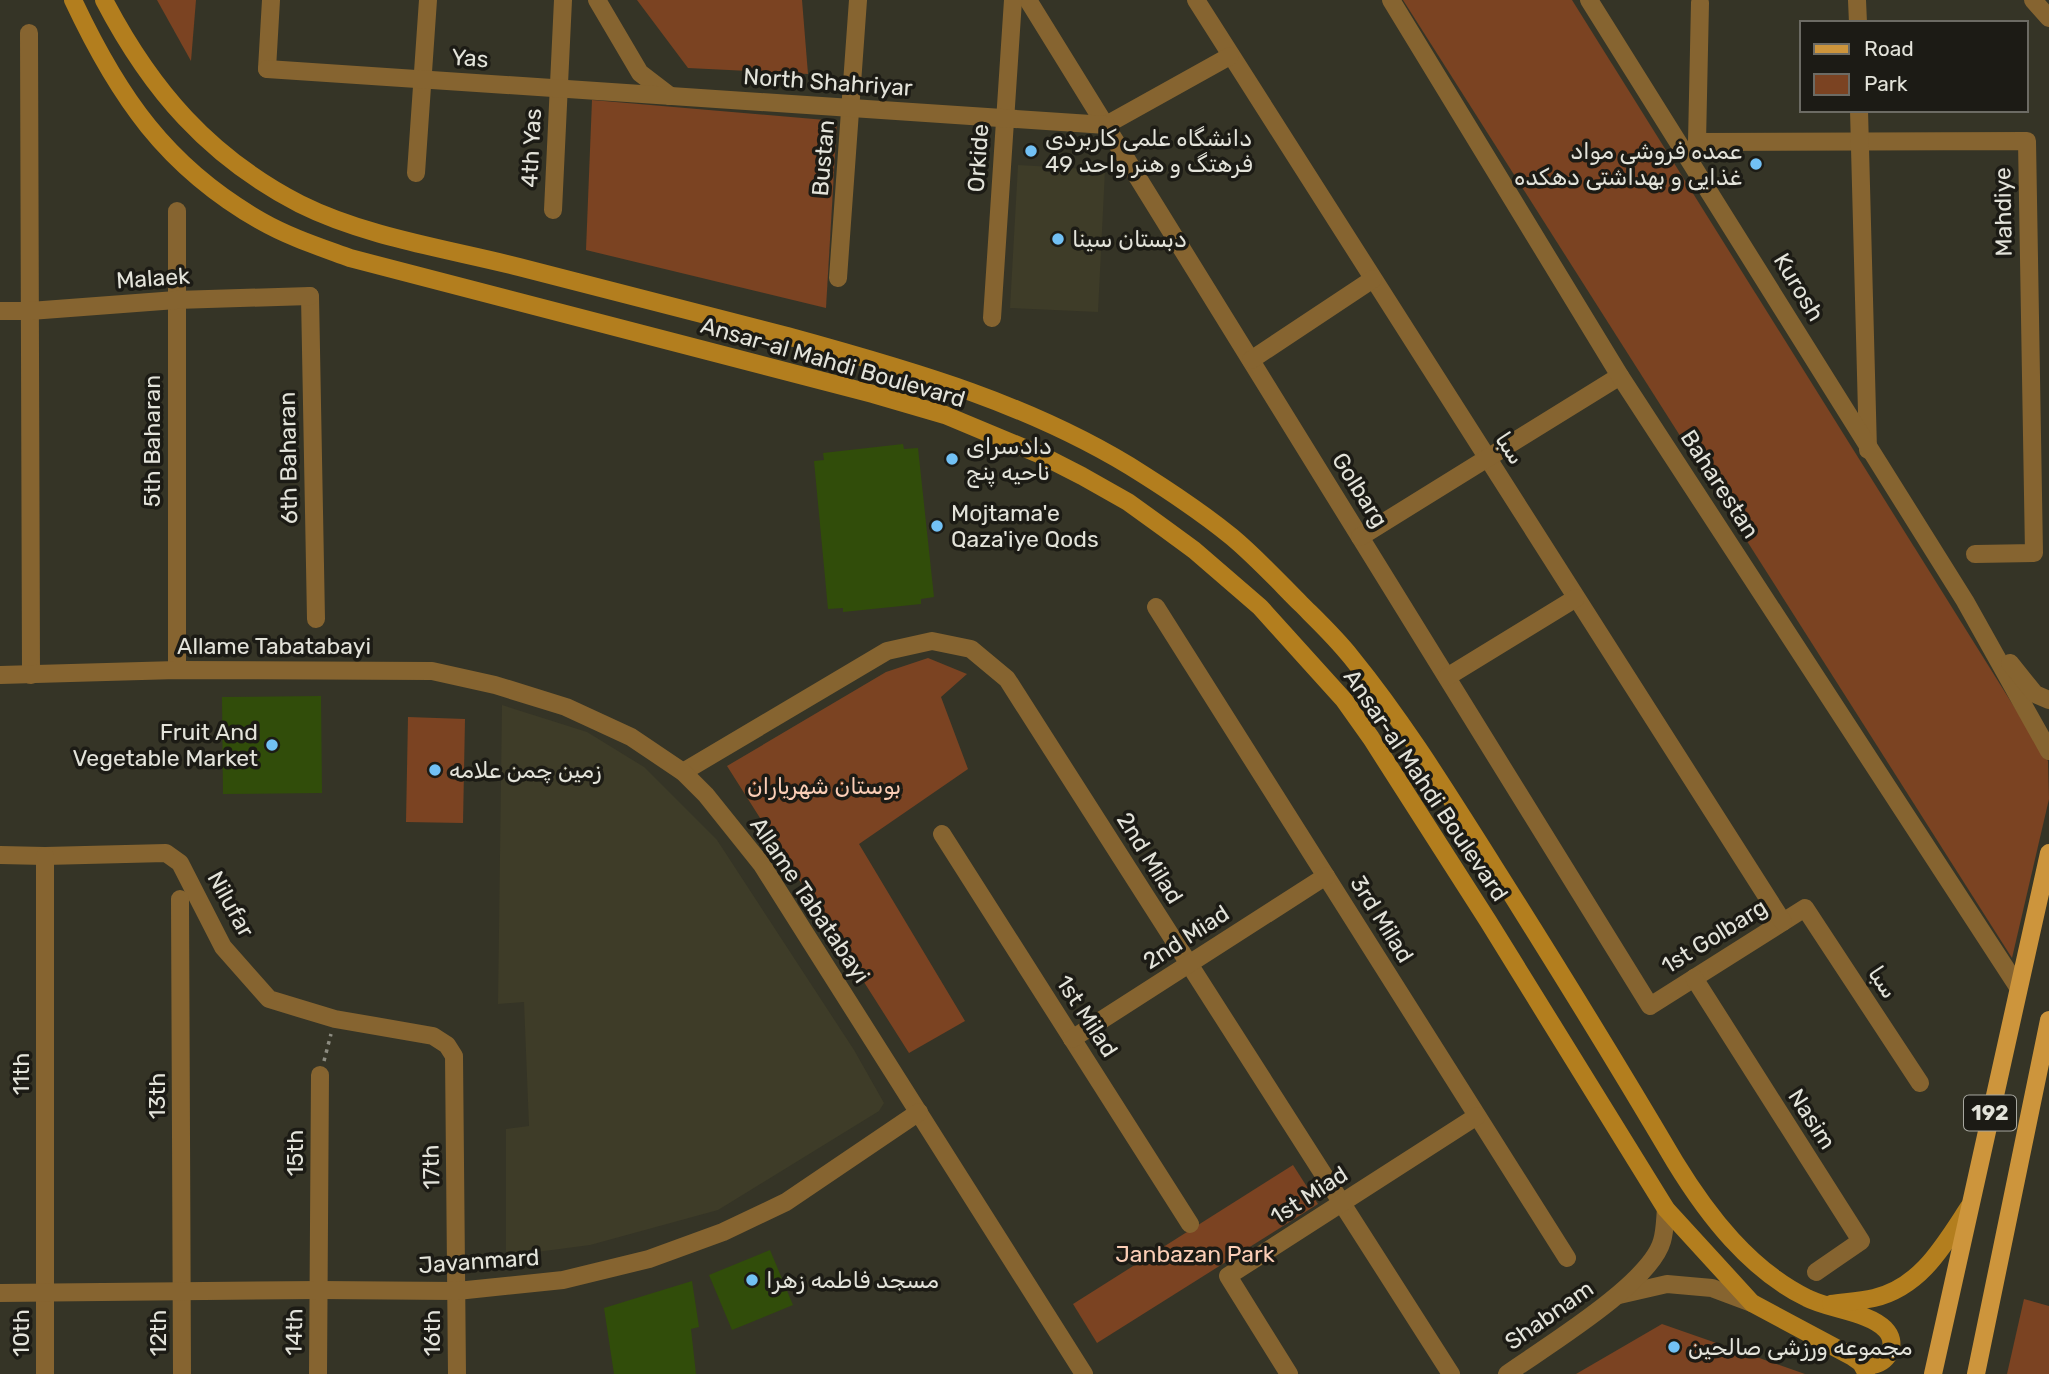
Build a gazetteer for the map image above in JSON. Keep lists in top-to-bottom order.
{
  "streets": {
    "main road": ["Ansar-al Mahdi Boulevard", "192"],
    "street": [
      "Yas",
      "North Shahriyar",
      "4th Yas",
      "Bustan",
      "Orkide",
      "Mahdiye",
      "Malaek",
      "Kurosh",
      "5th Baharan",
      "سبا",
      "6th Baharan",
      "Baharestan",
      "Golbarg",
      "Allame Tabatabayi",
      "2nd Milad",
      "Nilufar",
      "3rd Milad",
      "1st Golbarg",
      "2nd Miad",
      "1st Milad",
      "11th",
      "13th",
      "Nasim",
      "15th",
      "17th",
      "1st Miad",
      "Javanmard",
      "Shabnam",
      "14th",
      "10th",
      "12th",
      "16th"
    ]
  },
  "crossings": [
    ["Yas", "North Shahriyar"],
    ["Yas", "4th Yas"],
    ["North Shahriyar", "Bustan"],
    ["North Shahriyar", "Orkide"],
    ["North Shahriyar", "Golbarg"],
    ["Malaek", "5th Baharan"],
    ["Malaek", "6th Baharan"],
    ["5th Baharan", "Allame Tabatabayi"],
    ["سبا", "1st Golbarg"],
    ["Baharestan", "192"],
    ["Golbarg", "1st Golbarg"],
    ["Allame Tabatabayi", "2nd Milad"],
    ["Allame Tabatabayi", "Javanmard"],
    ["2nd Milad", "2nd Miad"],
    ["2nd Milad", "1st Miad"],
    ["Nilufar", "11th"],
    ["Nilufar", "17th"],
    ["3rd Milad", "2nd Miad"],
    ["3rd Milad", "1st Miad"],
    ["1st Golbarg", "Nasim"],
    ["2nd Miad", "1st Milad"],
    ["11th", "Javanmard"],
    ["11th", "10th"],
    ["13th", "Javanmard"],
    ["13th", "12th"],
    ["15th", "Javanmard"],
    ["15th", "14th"],
    ["17th", "Javanmard"],
    ["17th", "16th"],
    ["Javanmard", "14th"],
    ["Javanmard", "10th"],
    ["Javanmard", "12th"],
    ["Javanmard", "16th"]
  ],
  "parks": ["بوستان شهریاران", "Janbazan Park"],
  "places": [
    "دانشگاه علمی کاربردی فرهتگ و هنر واحد 49",
    "عمده فروشی مواد غذایی و بهداشتی دهکده",
    "دبستان سینا",
    "دادسرای ناحیه پنج",
    "Mojtama'e Qaza'iye Qods",
    "Fruit And Vegetable Market",
    "زمین چمن علامه",
    "مسجد فاطمه زهرا",
    "مجموعه ورزشی صالحین"
  ],
  "legend": ["Road", "Park"]
}
